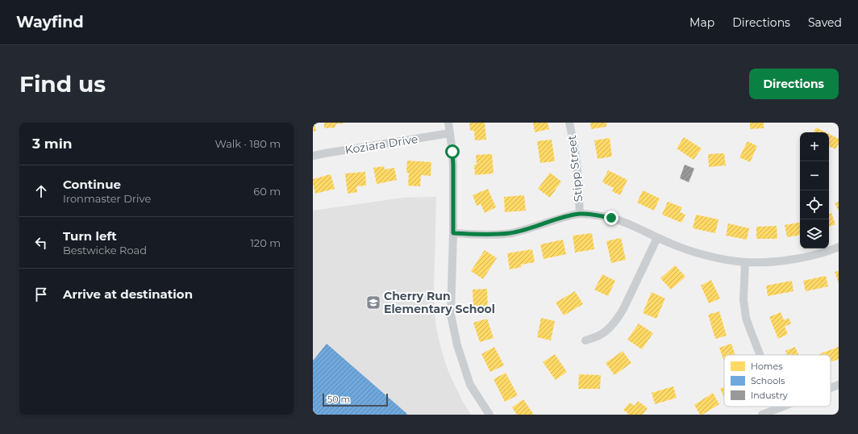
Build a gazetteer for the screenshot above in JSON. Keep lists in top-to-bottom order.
{
  "streets": {
    "street": ["Koziara Drive", "Stipp Street"]
  },
  "places": {
    "school or university": ["Cherry Run Elementary School"]
  },
  "legend": ["Homes", "Schools", "Industry"],
  "scale_bar": "50 m",
  "page": {
    "header": "Wayfind",
    "nav": ["Map", "Directions", "Saved"],
    "buttons": "Directions",
    "title": "Find us",
    "heading": ["3 min", "Walk · 180 m"],
    "map_buttons": ["+", "−"],
    "list": [
      ["Continue", "Ironmaster Drive", "60 m"],
      ["Turn left", "Bestwicke Road", "120 m"],
      "Arrive at destination"
    ],
    "scale": "50 m"
  }
}
